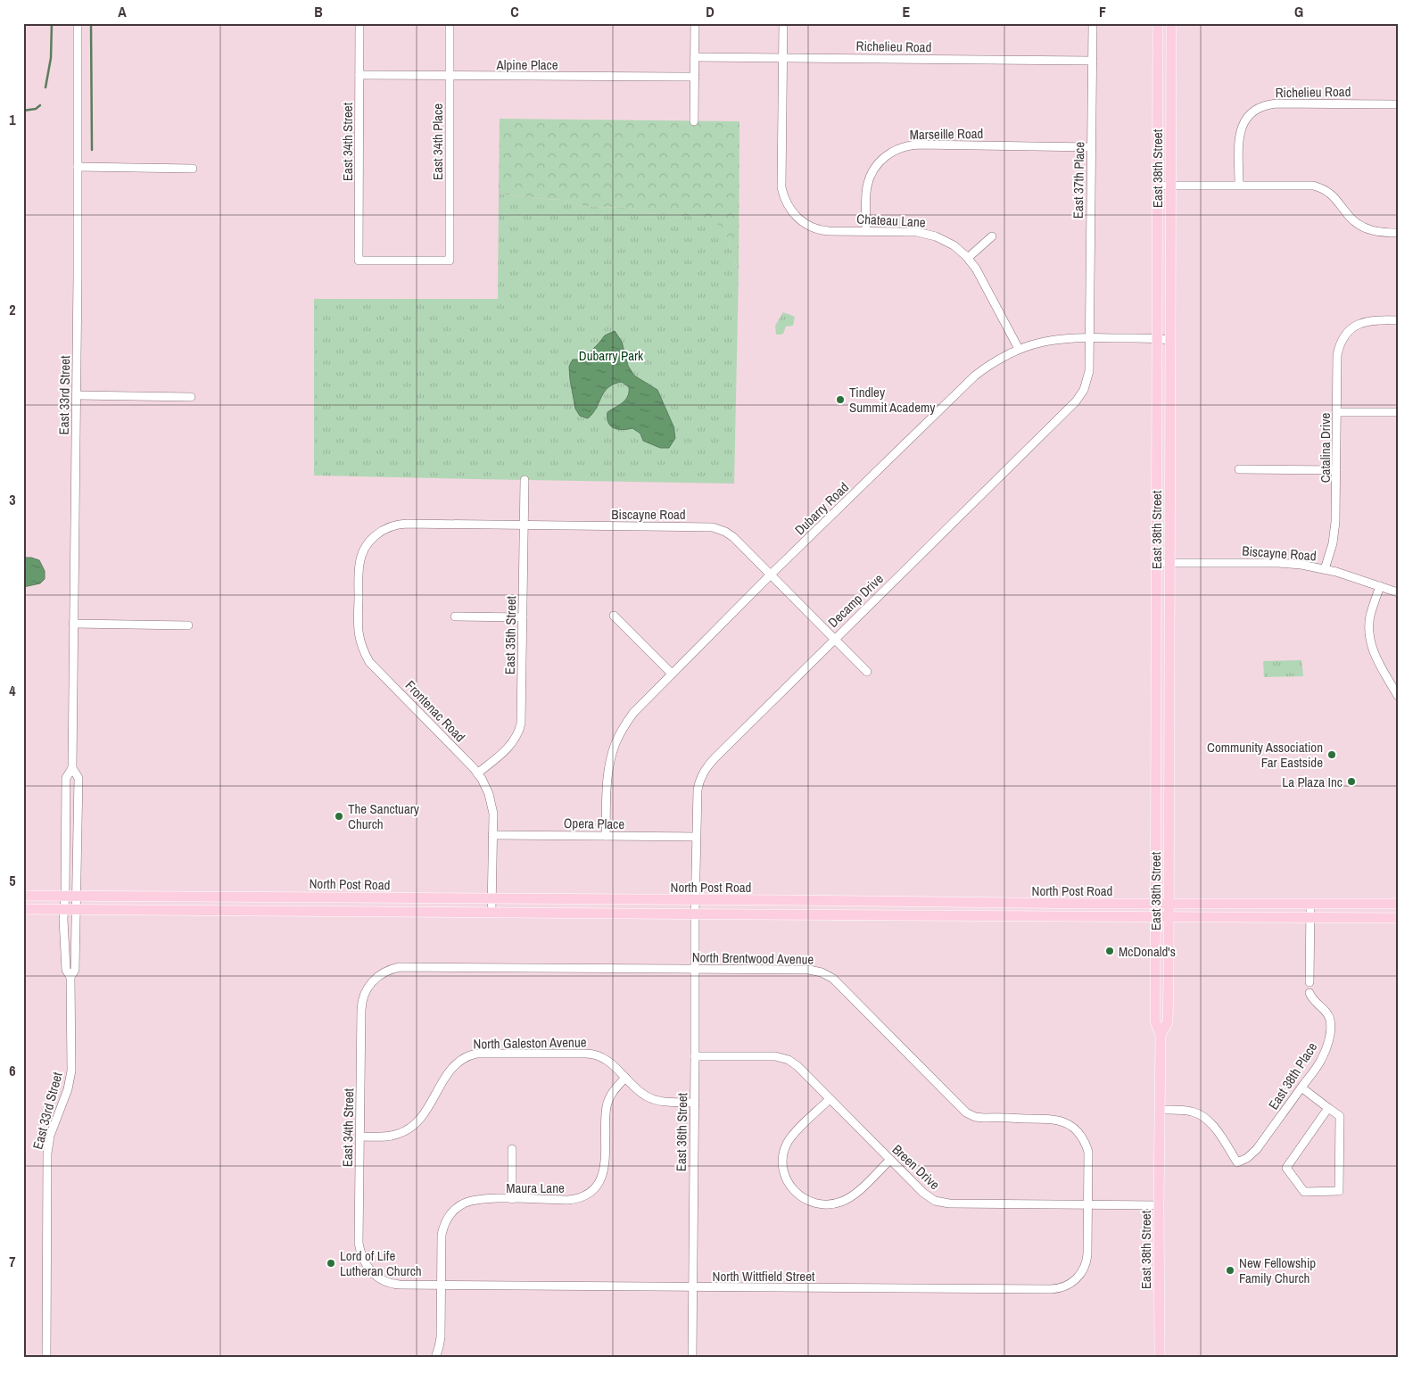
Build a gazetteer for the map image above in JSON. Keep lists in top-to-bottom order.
{
  "streets": {
    "main road": ["East 38th Street", "North Post Road"],
    "street": [
      "Richelieu Road",
      "Alpine Place",
      "Marseille Road",
      "East 34th Street",
      "East 34th Place",
      "East 37th Place",
      "Chateau Lane",
      "East 33rd Street",
      "Catalina Drive",
      "Dubarry Road",
      "Biscayne Road",
      "Decamp Drive",
      "East 35th Street",
      "Frontenac Road",
      "Opera Place",
      "North Brentwood Avenue",
      "North Galeston Avenue",
      "East 38th Place",
      "East 36th Street",
      "Breen Drive",
      "Maura Lane",
      "North Wittfield Street"
    ]
  },
  "crossings": [
    ["Richelieu Road", "East 37th Place"],
    ["Richelieu Road", "Chateau Lane"],
    ["Alpine Place", "East 34th Street"],
    ["Alpine Place", "East 34th Place"],
    ["Marseille Road", "East 37th Place"],
    ["Marseille Road", "Chateau Lane"],
    ["East 34th Street", "East 34th Place"],
    ["East 34th Street", "North Brentwood Avenue"],
    ["East 34th Street", "North Galeston Avenue"],
    ["East 34th Street", "North Wittfield Street"],
    ["East 38th Street", "Dubarry Road"],
    ["East 38th Street", "Biscayne Road"],
    ["East 38th Street", "North Post Road"],
    ["East 38th Street", "East 38th Place"],
    ["East 38th Street", "Breen Drive"],
    ["East 37th Place", "Dubarry Road"],
    ["East 37th Place", "Decamp Drive"],
    ["Chateau Lane", "Dubarry Road"],
    ["East 33rd Street", "North Post Road"],
    ["Catalina Drive", "Biscayne Road"],
    ["Dubarry Road", "Biscayne Road"],
    ["Dubarry Road", "Decamp Drive"],
    ["Dubarry Road", "Opera Place"],
    ["Biscayne Road", "Decamp Drive"],
    ["Biscayne Road", "East 35th Street"],
    ["Biscayne Road", "Frontenac Road"],
    ["Decamp Drive", "Opera Place"],
    ["Decamp Drive", "North Post Road"],
    ["Decamp Drive", "East 36th Street"],
    ["East 35th Street", "Frontenac Road"],
    ["Frontenac Road", "Opera Place"],
    ["Frontenac Road", "North Post Road"],
    ["North Post Road", "East 36th Street"],
    ["North Brentwood Avenue", "East 36th Street"],
    ["North Brentwood Avenue", "Breen Drive"],
    ["North Brentwood Avenue", "North Wittfield Street"],
    ["North Galeston Avenue", "East 36th Street"],
    ["North Galeston Avenue", "Maura Lane"],
    ["East 36th Street", "Breen Drive"],
    ["East 36th Street", "North Wittfield Street"],
    ["Breen Drive", "North Wittfield Street"],
    ["Maura Lane", "North Wittfield Street"]
  ],
  "parks": ["Dubarry Park"],
  "places": [
    "Tindley Summit Academy",
    "Community Association Far Eastside",
    "La Plaza Inc",
    "The Sanctuary Church",
    "McDonald's",
    "Lord of Life Lutheran Church",
    "New Fellowship Family Church"
  ],
  "grid": {
    "columns": [
      "A",
      "B",
      "C",
      "D",
      "E",
      "F",
      "G"
    ],
    "rows": [
      "1",
      "2",
      "3",
      "4",
      "5",
      "6",
      "7"
    ]
  }
}
